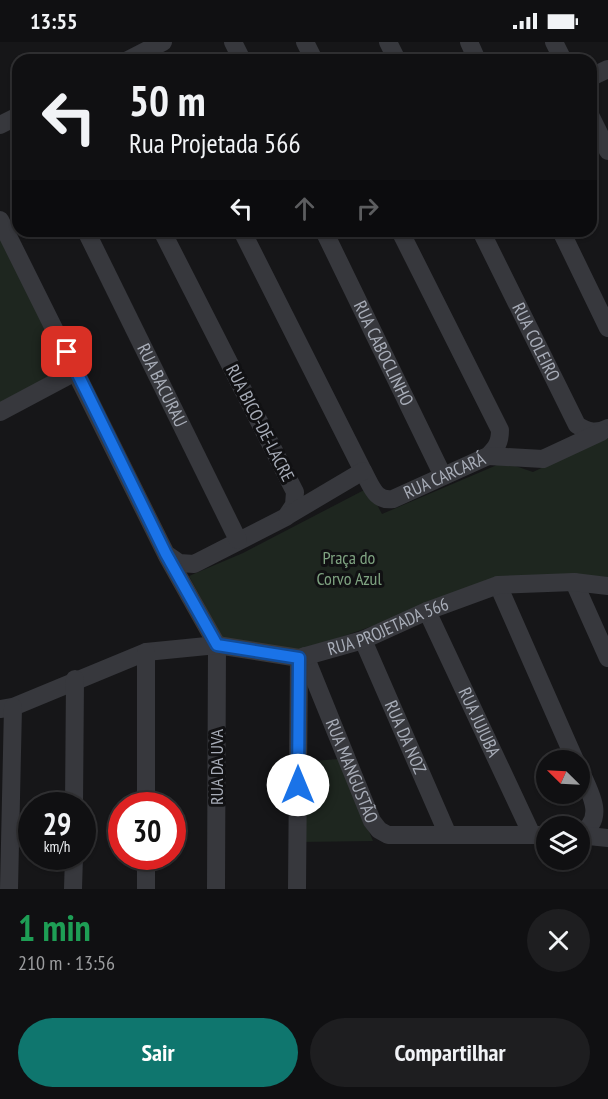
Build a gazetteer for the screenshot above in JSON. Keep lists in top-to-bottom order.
{
  "streets": {
    "street": [
      "RUA COLEIRO",
      "RUA CABOCLINHO",
      "RUA BACURAU",
      "RUA BICO-DE-LACRE",
      "RUA CARCARÁ",
      "RUA PROJETADA 566",
      "RUA JUJUBA",
      "RUA DA NOZ",
      "RUA DA UVA",
      "RUA MANGUSTÃO"
    ]
  },
  "crossings": [
    ["RUA CABOCLINHO", "RUA CARCARÁ"],
    ["RUA PROJETADA 566", "RUA JUJUBA"],
    ["RUA PROJETADA 566", "RUA DA NOZ"],
    ["RUA PROJETADA 566", "RUA DA UVA"],
    ["RUA PROJETADA 566", "RUA MANGUSTÃO"],
    ["RUA DA NOZ", "RUA MANGUSTÃO"]
  ],
  "parks": ["Praça do Corvo Azul"],
  "north": "top left",
  "page": {
    "status": "13:55",
    "turn": ["50 m", "Rua Projetada 566"],
    "speed": "29 km/h",
    "limit": "30",
    "heading": ["1 min", "210 m · 13:56"],
    "buttons": ["Sair", "Compartilhar"]
  }
}
